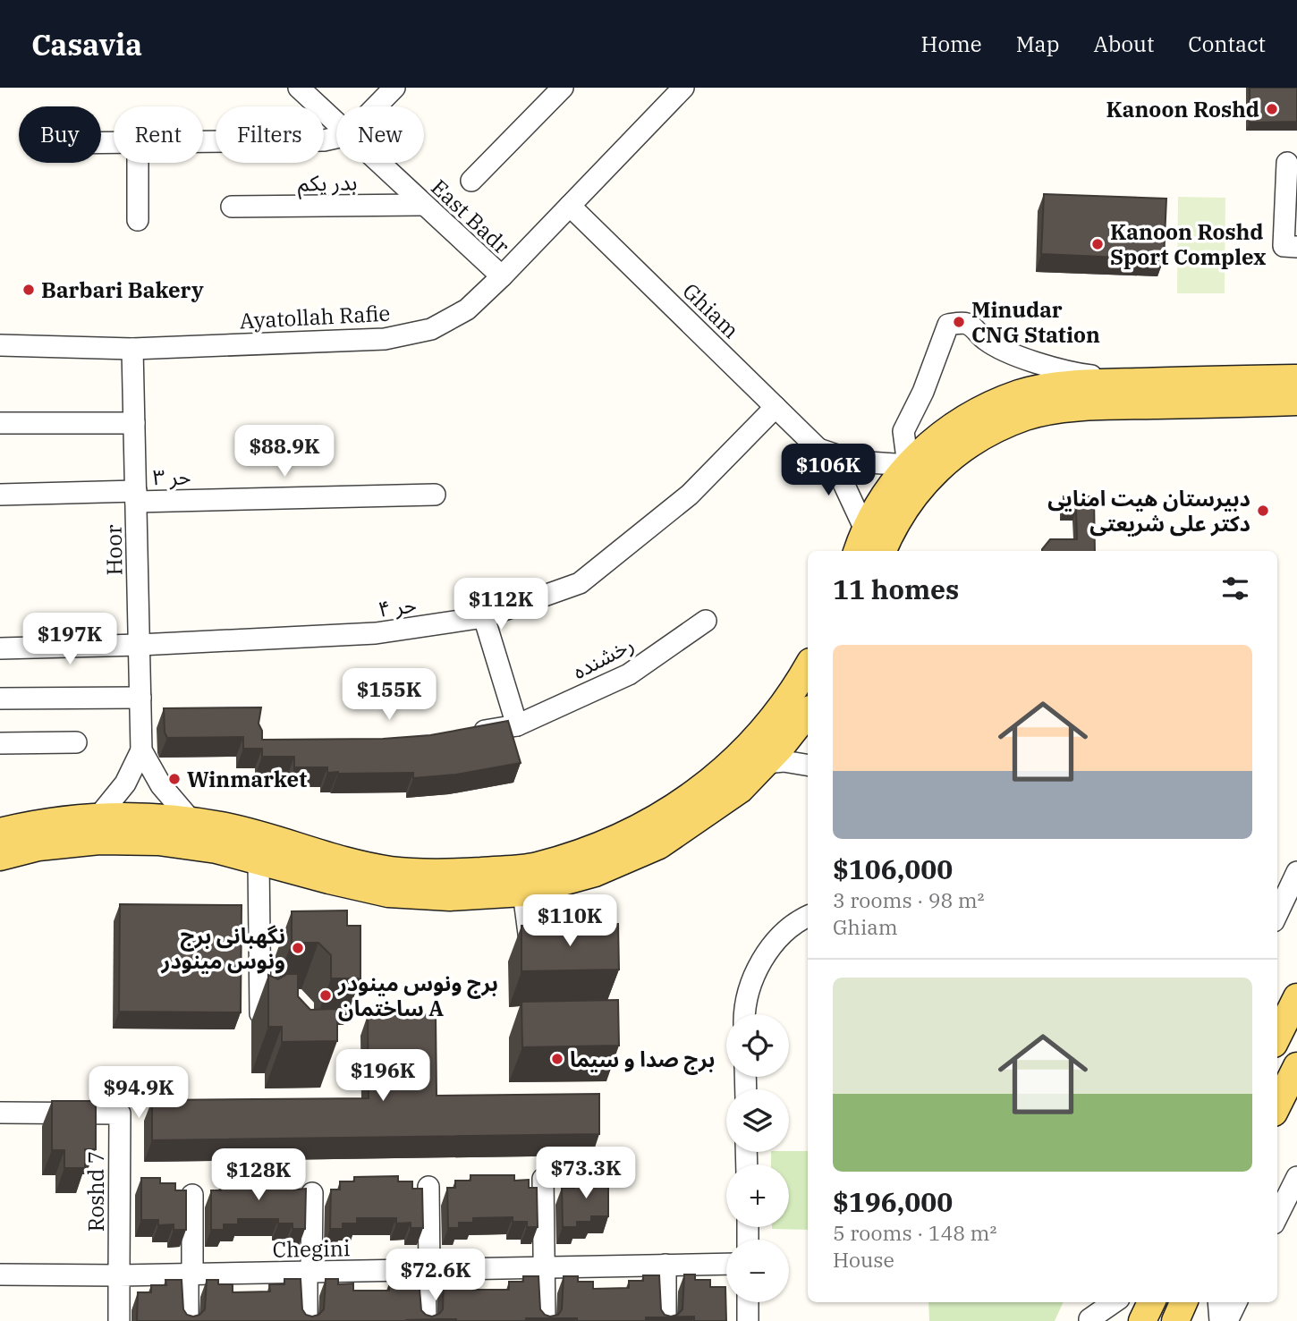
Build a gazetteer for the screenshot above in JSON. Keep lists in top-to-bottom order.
{
  "streets": {
    "street": [
      "بدر یکم",
      "East Badr",
      "Ghiam",
      "Ayatollah Rafie",
      "حر ۳",
      "Hoor",
      "حر ۴",
      "رخشنده",
      "Roshd 7",
      "Chegini"
    ]
  },
  "crossings": [
    ["بدر یکم", "East Badr"],
    ["East Badr", "Ayatollah Rafie"],
    ["Ghiam", "Ayatollah Rafie"],
    ["Ghiam", "حر ۴"],
    ["Ayatollah Rafie", "Hoor"],
    ["حر ۳", "Hoor"],
    ["Hoor", "حر ۴"],
    ["Roshd 7", "Chegini"]
  ],
  "places": [
    "Kanoon Roshd",
    "Kanoon Roshd Sport Complex",
    "Barbari Bakery",
    "Minudar CNG Station",
    "دبیرستان هیت امنایی دکتر علی شریعتی",
    "Winmarket",
    "نگهبانی برج ونوس مینودر",
    "برج ونوس مینودر ساختمان A",
    "برج صدا و سیما"
  ],
  "page": {
    "header": "Casavia",
    "nav": [
      "Home",
      "Map",
      "About",
      "Contact"
    ],
    "chip": [
      "Buy",
      "Rent",
      "Filters",
      "New"
    ],
    "price": [
      "$88.9K",
      "$106K",
      "$112K",
      "$197K",
      "$155K",
      "$110K",
      "$196K",
      "$94.9K",
      "$73.3K",
      "$128K",
      "$72.6K"
    ],
    "heading": "11 homes",
    "list": [
      {
        "name": "$106,000",
        "note": "3 rooms · 98 m² · Ghiam"
      },
      {
        "name": "$196,000",
        "note": "5 rooms · 148 m² · House"
      }
    ],
    "map_buttons": ["+", "−"]
  }
}
